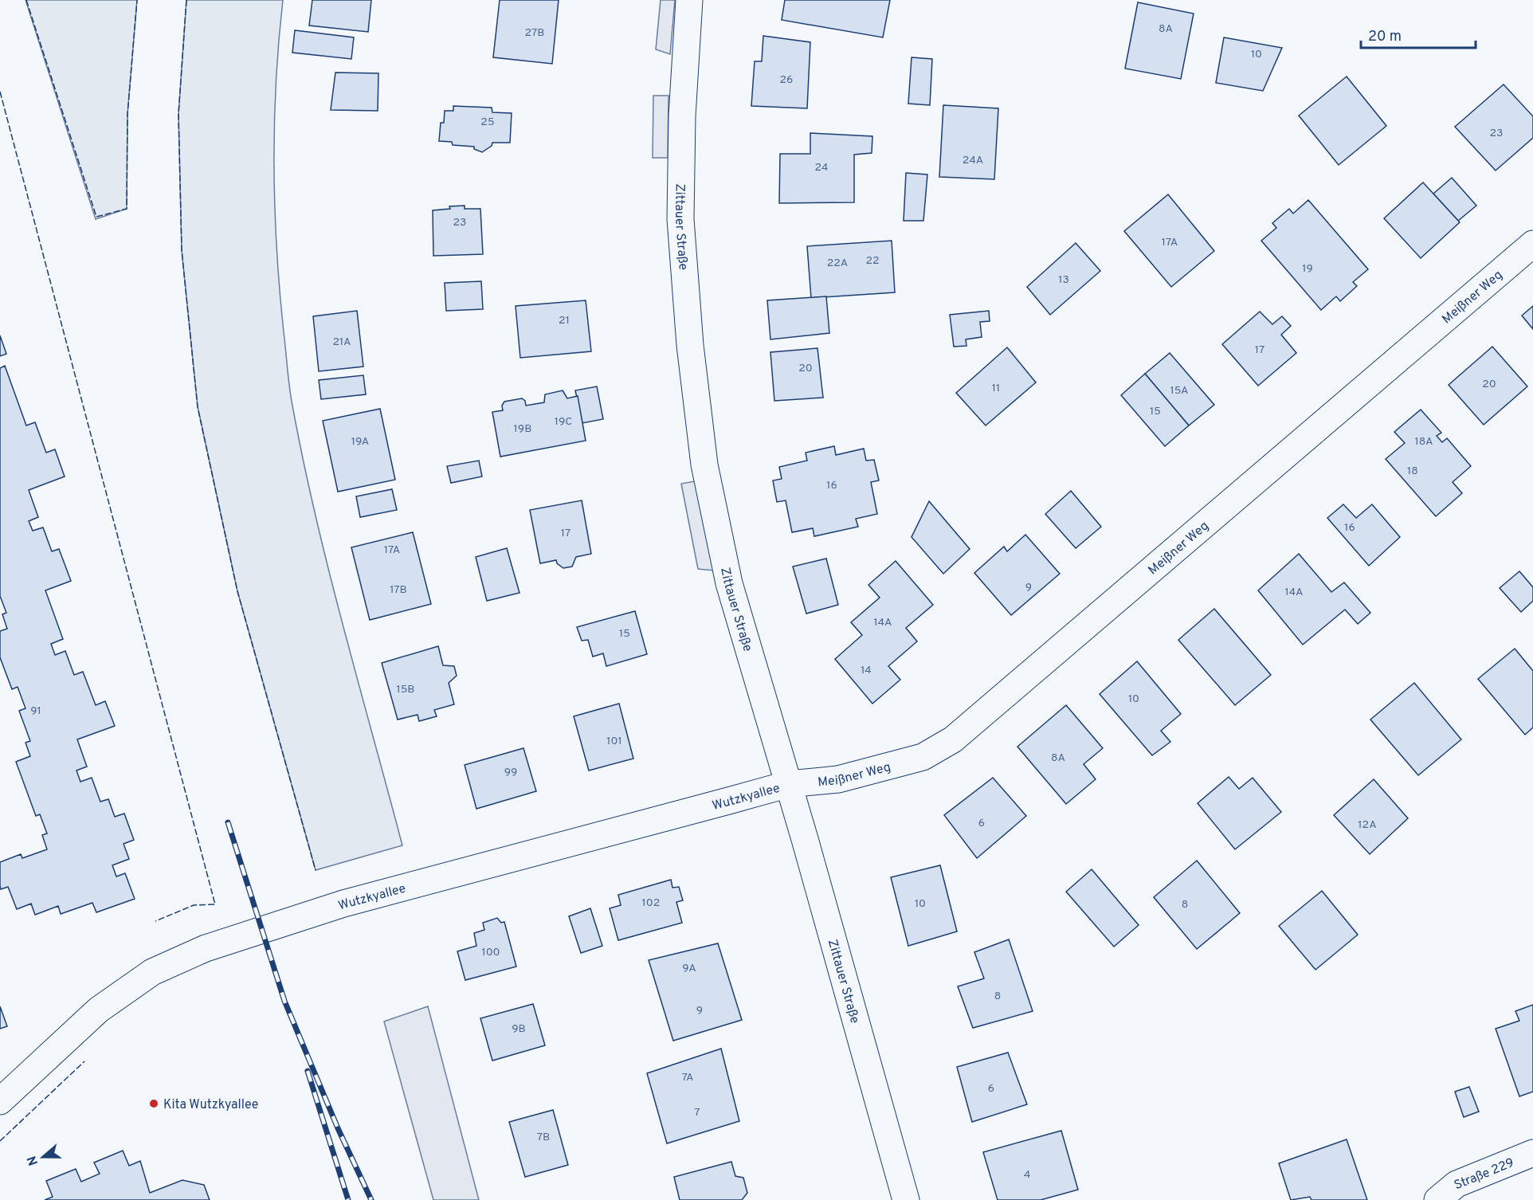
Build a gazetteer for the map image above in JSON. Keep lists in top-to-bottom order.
{
  "streets": {
    "street": [
      "Zittauer Straße",
      "Meißner Weg",
      "Wutzkyallee",
      "Straße 229"
    ]
  },
  "crossings": [
    ["Zittauer Straße", "Meißner Weg"],
    ["Zittauer Straße", "Wutzkyallee"],
    ["Meißner Weg", "Wutzkyallee"]
  ],
  "places": ["Kita Wutzkyallee"],
  "house_numbers": [
    "8A",
    "27B",
    "10",
    "26",
    "25",
    "23",
    "24A",
    "24",
    "23",
    "17A",
    "22",
    "22A",
    "19",
    "13",
    "21",
    "21A",
    "17",
    "20",
    "20",
    "11",
    "15A",
    "15",
    "19C",
    "19B",
    "19A",
    "18A",
    "18",
    "16",
    "16",
    "17",
    "17A",
    "9",
    "17B",
    "14A",
    "14A",
    "15",
    "14",
    "15B",
    "10",
    "91",
    "101",
    "8A",
    "99",
    "6",
    "12A",
    "102",
    "10",
    "8",
    "100",
    "9A",
    "8",
    "9",
    "9B",
    "7A",
    "6",
    "7",
    "7B",
    "4"
  ],
  "scale_bar": "20 m",
  "north": "left"
}
